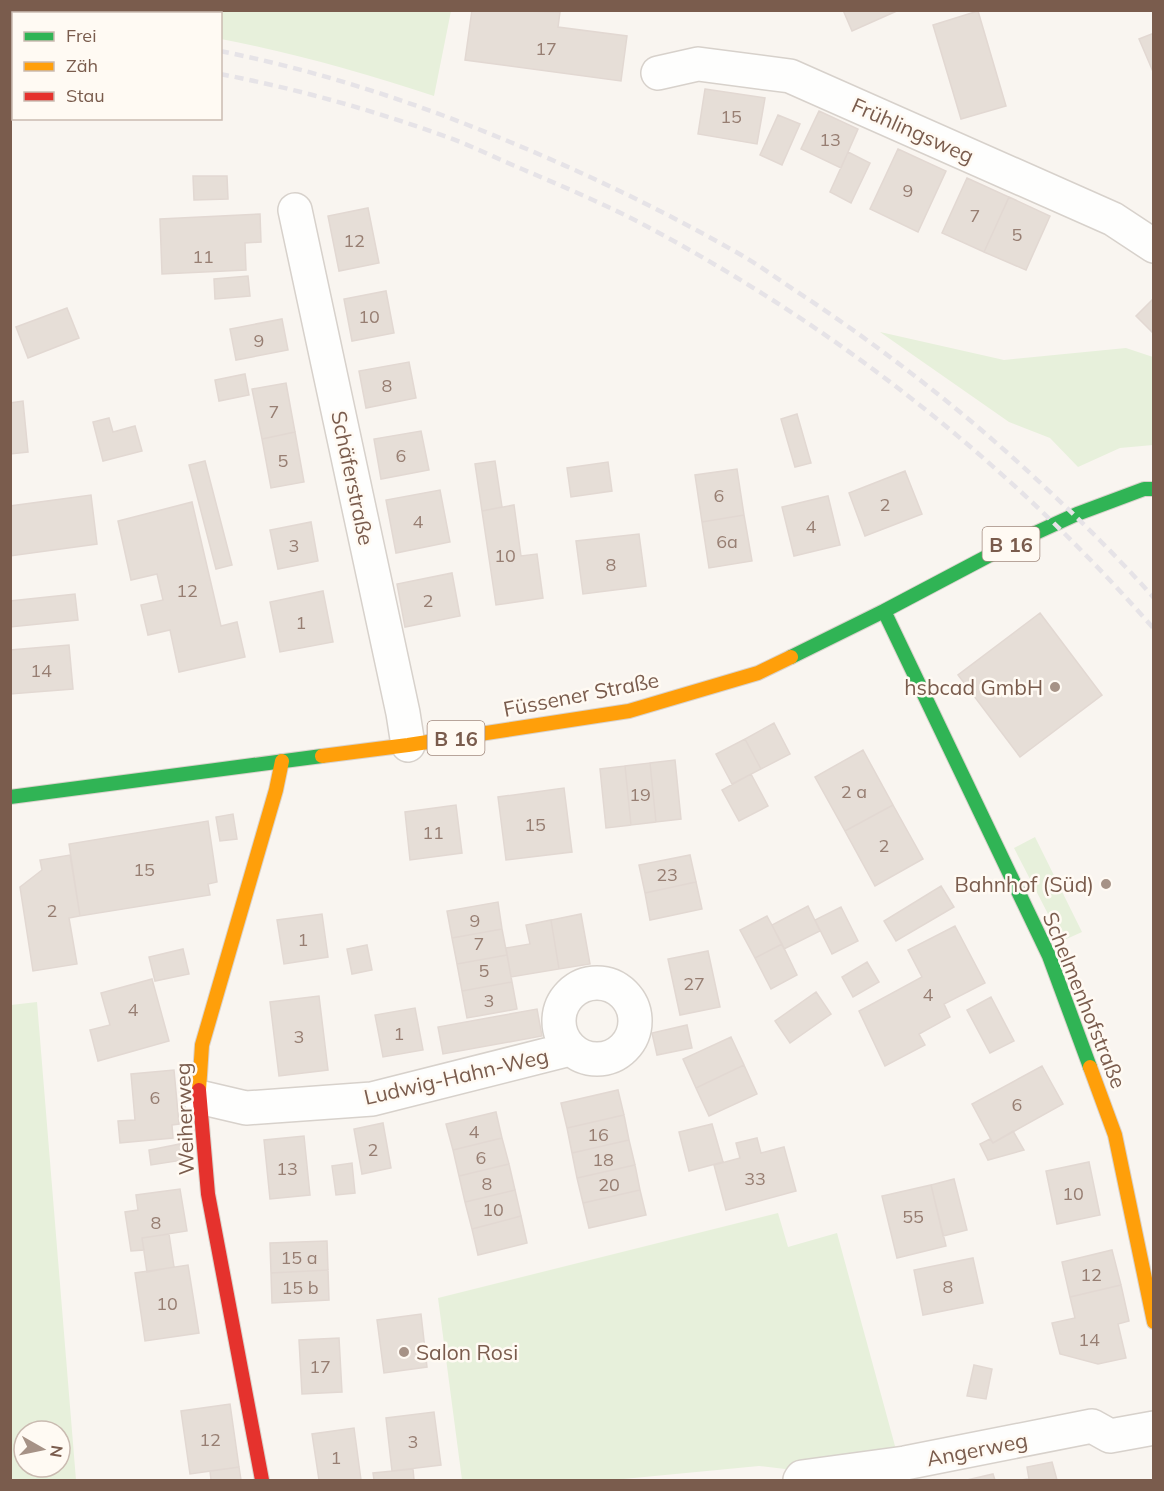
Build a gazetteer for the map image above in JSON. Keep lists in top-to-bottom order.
{
  "streets": {
    "street": [
      "Frühlingsweg",
      "Schäferstraße",
      "B 16",
      "Füssener Straße",
      "Schelmenhofstraße",
      "Ludwig-Hahn-Weg",
      "Weiherweg",
      "Angerweg"
    ]
  },
  "crossings": [
    ["Schäferstraße", "Füssener Straße"],
    ["Füssener Straße", "Schelmenhofstraße"],
    ["Füssener Straße", "Weiherweg"],
    ["Ludwig-Hahn-Weg", "Weiherweg"]
  ],
  "places": ["hsbcad GmbH", "Bahnhof (Süd)", "Salon Rosi"],
  "house_numbers": [
    "17",
    "15",
    "13",
    "9",
    "7",
    "5",
    "12",
    "11",
    "10",
    "9",
    "8",
    "7",
    "6",
    "5",
    "6",
    "2",
    "4",
    "4",
    "6a",
    "3",
    "10",
    "8",
    "12",
    "2",
    "1",
    "14",
    "2 a",
    "19",
    "15",
    "11",
    "2",
    "15",
    "23",
    "2",
    "9",
    "1",
    "7",
    "5",
    "27",
    "4",
    "3",
    "4",
    "1",
    "3",
    "6",
    "6",
    "4",
    "16",
    "2",
    "6",
    "18",
    "13",
    "33",
    "8",
    "20",
    "10",
    "10",
    "55",
    "8",
    "15 a",
    "12",
    "8",
    "15 b",
    "10",
    "14",
    "17",
    "12",
    "3",
    "1"
  ],
  "legend": ["Frei", "Zäh", "Stau"],
  "north": "right"
}
